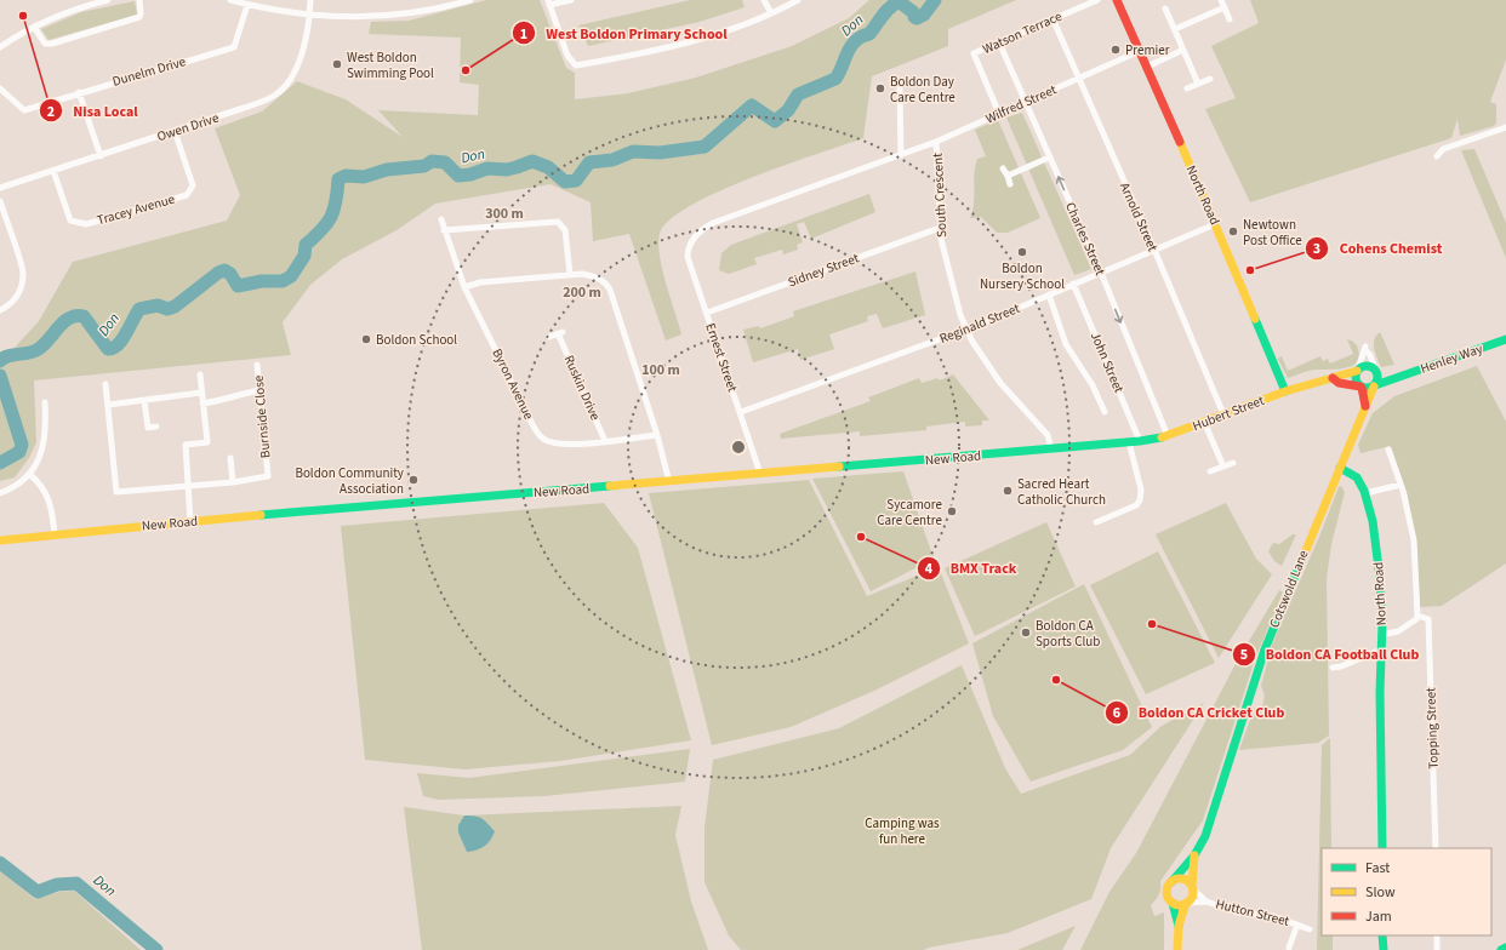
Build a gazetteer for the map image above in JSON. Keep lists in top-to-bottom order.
{
  "streets": {
    "main road": [
      "North Road",
      "Henley Way",
      "Hubert Street",
      "New Road",
      "Cotswold Lane"
    ],
    "street": [
      "Watson Terrace",
      "Dunelm Drive",
      "Wilfred Street",
      "Owen Drive",
      "South Crescent",
      "Tracey Avenue",
      "Arnold Street",
      "Charles Street",
      "Sidney Street",
      "Reginald Street",
      "Ernest Street",
      "John Street",
      "Byron Avenue",
      "Ruskin Drive",
      "Burnside Close",
      "Topping Street",
      "Hutton Street"
    ]
  },
  "crossings": [
    ["Watson Terrace", "Wilfred Street"],
    ["Watson Terrace", "Arnold Street"],
    ["Watson Terrace", "Charles Street"],
    ["Wilfred Street", "South Crescent"],
    ["Wilfred Street", "North Road"],
    ["Wilfred Street", "Arnold Street"],
    ["Wilfred Street", "Charles Street"],
    ["Wilfred Street", "Ernest Street"],
    ["Owen Drive", "Tracey Avenue"],
    ["South Crescent", "Sidney Street"],
    ["South Crescent", "Reginald Street"],
    ["South Crescent", "New Road"],
    ["North Road", "Reginald Street"],
    ["North Road", "Hubert Street"],
    ["North Road", "Cotswold Lane"],
    ["Arnold Street", "Reginald Street"],
    ["Arnold Street", "Hubert Street"],
    ["Charles Street", "Reginald Street"],
    ["Charles Street", "Hubert Street"],
    ["Sidney Street", "Ernest Street"],
    ["Reginald Street", "Ernest Street"],
    ["Reginald Street", "John Street"],
    ["Ernest Street", "New Road"],
    ["Henley Way", "Hubert Street"],
    ["Henley Way", "Cotswold Lane"],
    ["John Street", "Hubert Street"],
    ["Byron Avenue", "Ruskin Drive"],
    ["Hubert Street", "New Road"],
    ["Hubert Street", "Cotswold Lane"],
    ["Cotswold Lane", "Hutton Street"]
  ],
  "water": ["Don"],
  "parks": ["Camping was fun here"],
  "places": [
    "Nisa Local",
    "Premier",
    "West Boldon Swimming Pool",
    "West Boldon Primary School",
    "Boldon Day Care Centre",
    "Newtown Post Office",
    "Boldon Nursery School",
    "Cohens Chemist",
    "Boldon School",
    "Boldon Community Association",
    "Sacred Heart Catholic Church",
    "Sycamore Care Centre",
    "BMX Track",
    "Boldon CA Football Club",
    "Boldon CA Sports Club",
    "Boldon CA Cricket Club"
  ],
  "legend": ["Fast", "Slow", "Jam"],
  "rings": ["300 m", "200 m", "100 m"]
}
